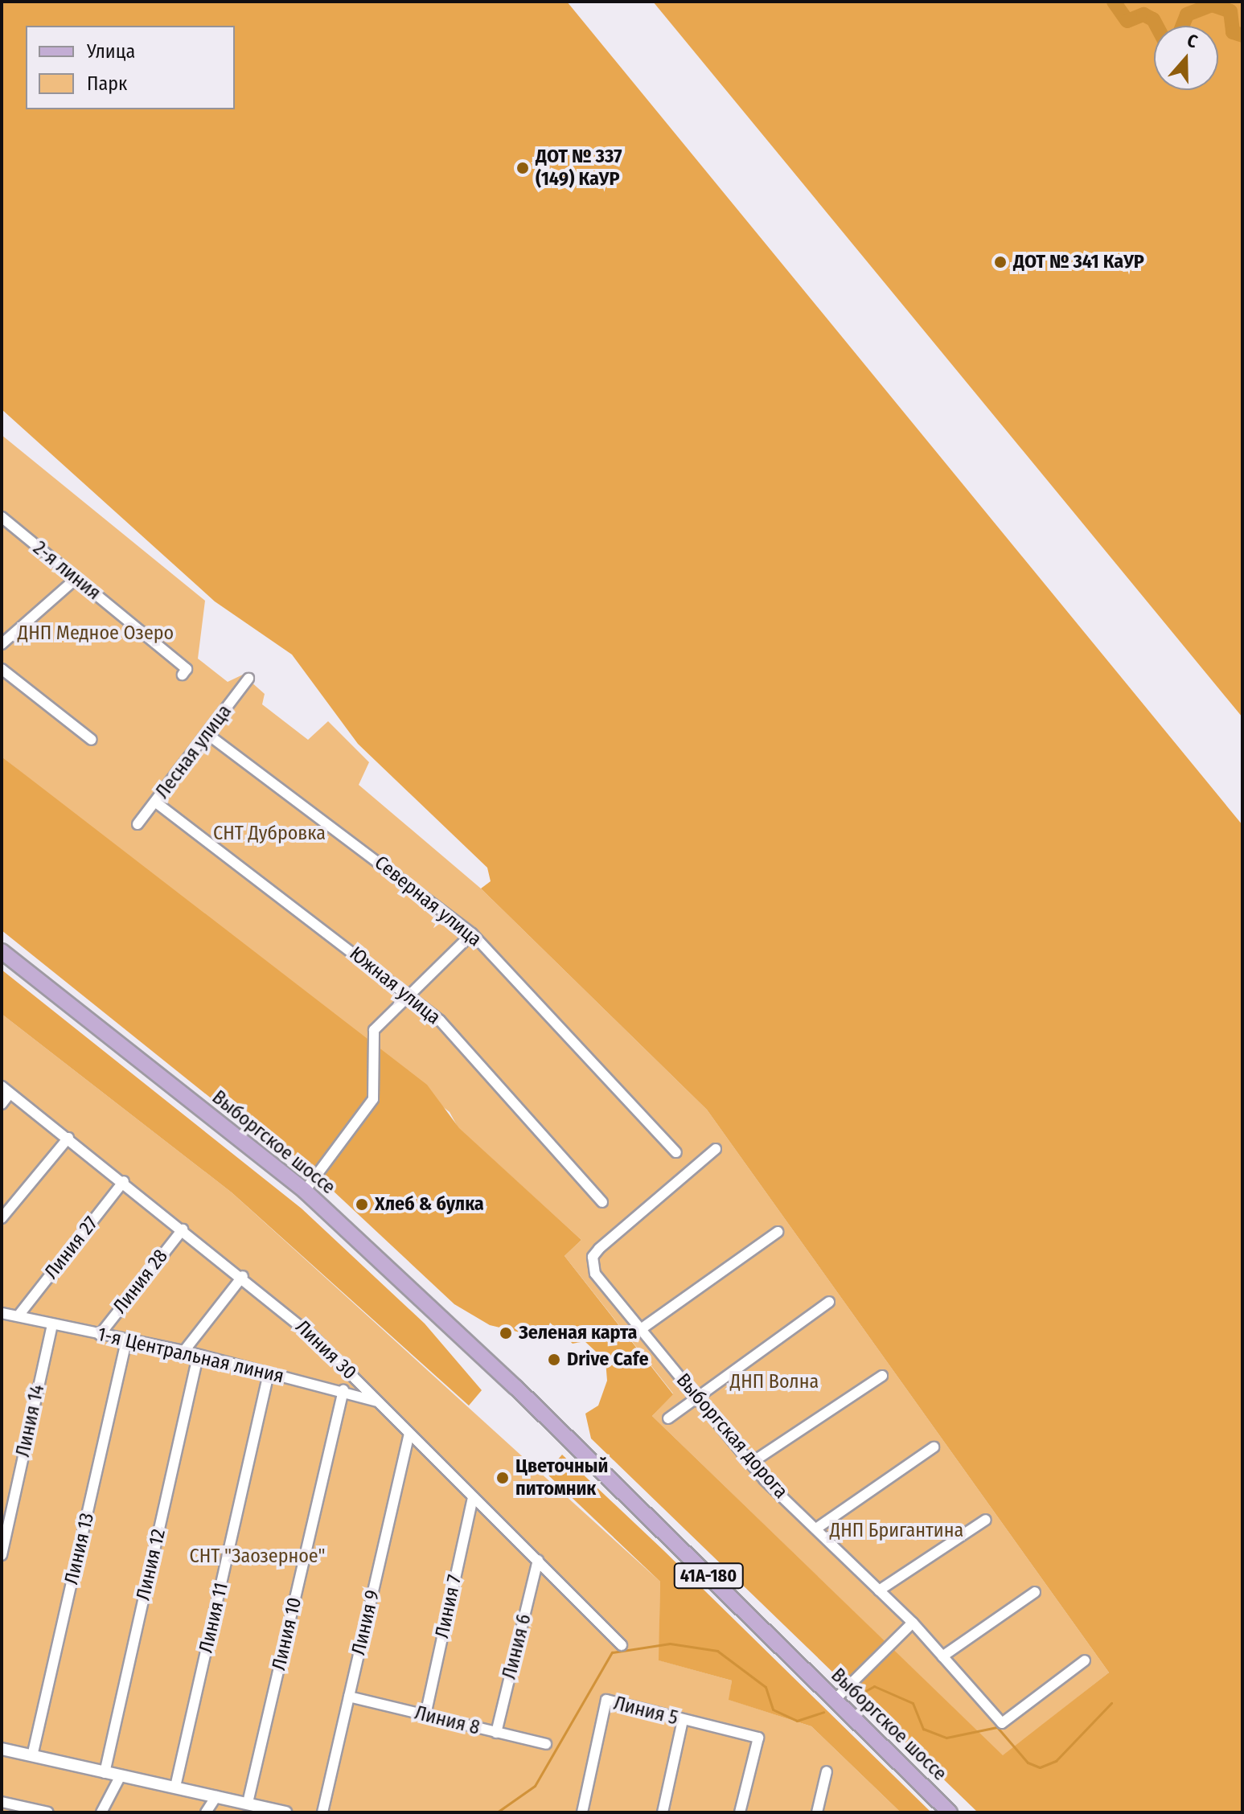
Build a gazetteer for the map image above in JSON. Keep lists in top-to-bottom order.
{
  "streets": {
    "main road": ["Выборгское шоссе", "41А-180"],
    "street": [
      "2-я линия",
      "Лесная улица",
      "Северная улица",
      "Южная улица",
      "Линия 27",
      "Линия 28",
      "Линия 30",
      "1-я Центральная линия",
      "Линия 14",
      "Выборгская дорога",
      "Линия 13",
      "Линия 12",
      "Линия 7",
      "Линия 11",
      "Линия 9",
      "Линия 10",
      "Линия 6",
      "Линия 5",
      "Линия 8"
    ]
  },
  "crossings": [
    ["Лесная улица", "Северная улица"],
    ["Лесная улица", "Южная улица"],
    ["Линия 27", "Линия 30"],
    ["Линия 27", "1-я Центральная линия"],
    ["Линия 28", "Линия 30"],
    ["Линия 28", "1-я Центральная линия"],
    ["Линия 30", "1-я Центральная линия"],
    ["Линия 30", "Линия 7"],
    ["Линия 30", "Линия 9"],
    ["Линия 30", "Линия 6"],
    ["1-я Центральная линия", "Линия 14"],
    ["1-я Центральная линия", "Линия 13"],
    ["1-я Центральная линия", "Линия 12"],
    ["1-я Центральная линия", "Линия 11"],
    ["1-я Центральная линия", "Линия 10"],
    ["Линия 7", "Линия 8"],
    ["Линия 9", "Линия 8"],
    ["Линия 6", "Линия 8"]
  ],
  "parks": [
    "ДНП Медное Озеро",
    "СНТ Дубровка",
    "ДНП Волна",
    "ДНП Бригантина",
    "СНТ \"Заозерное\""
  ],
  "places": [
    "ДОТ № 337 (149) КаУР",
    "ДОТ № 341 КаУР",
    "Хлеб & булка",
    "Зеленая карта",
    "Drive Cafe",
    "Цветочный питомник"
  ],
  "legend": ["Улица", "Парк"],
  "north": "top"
}
